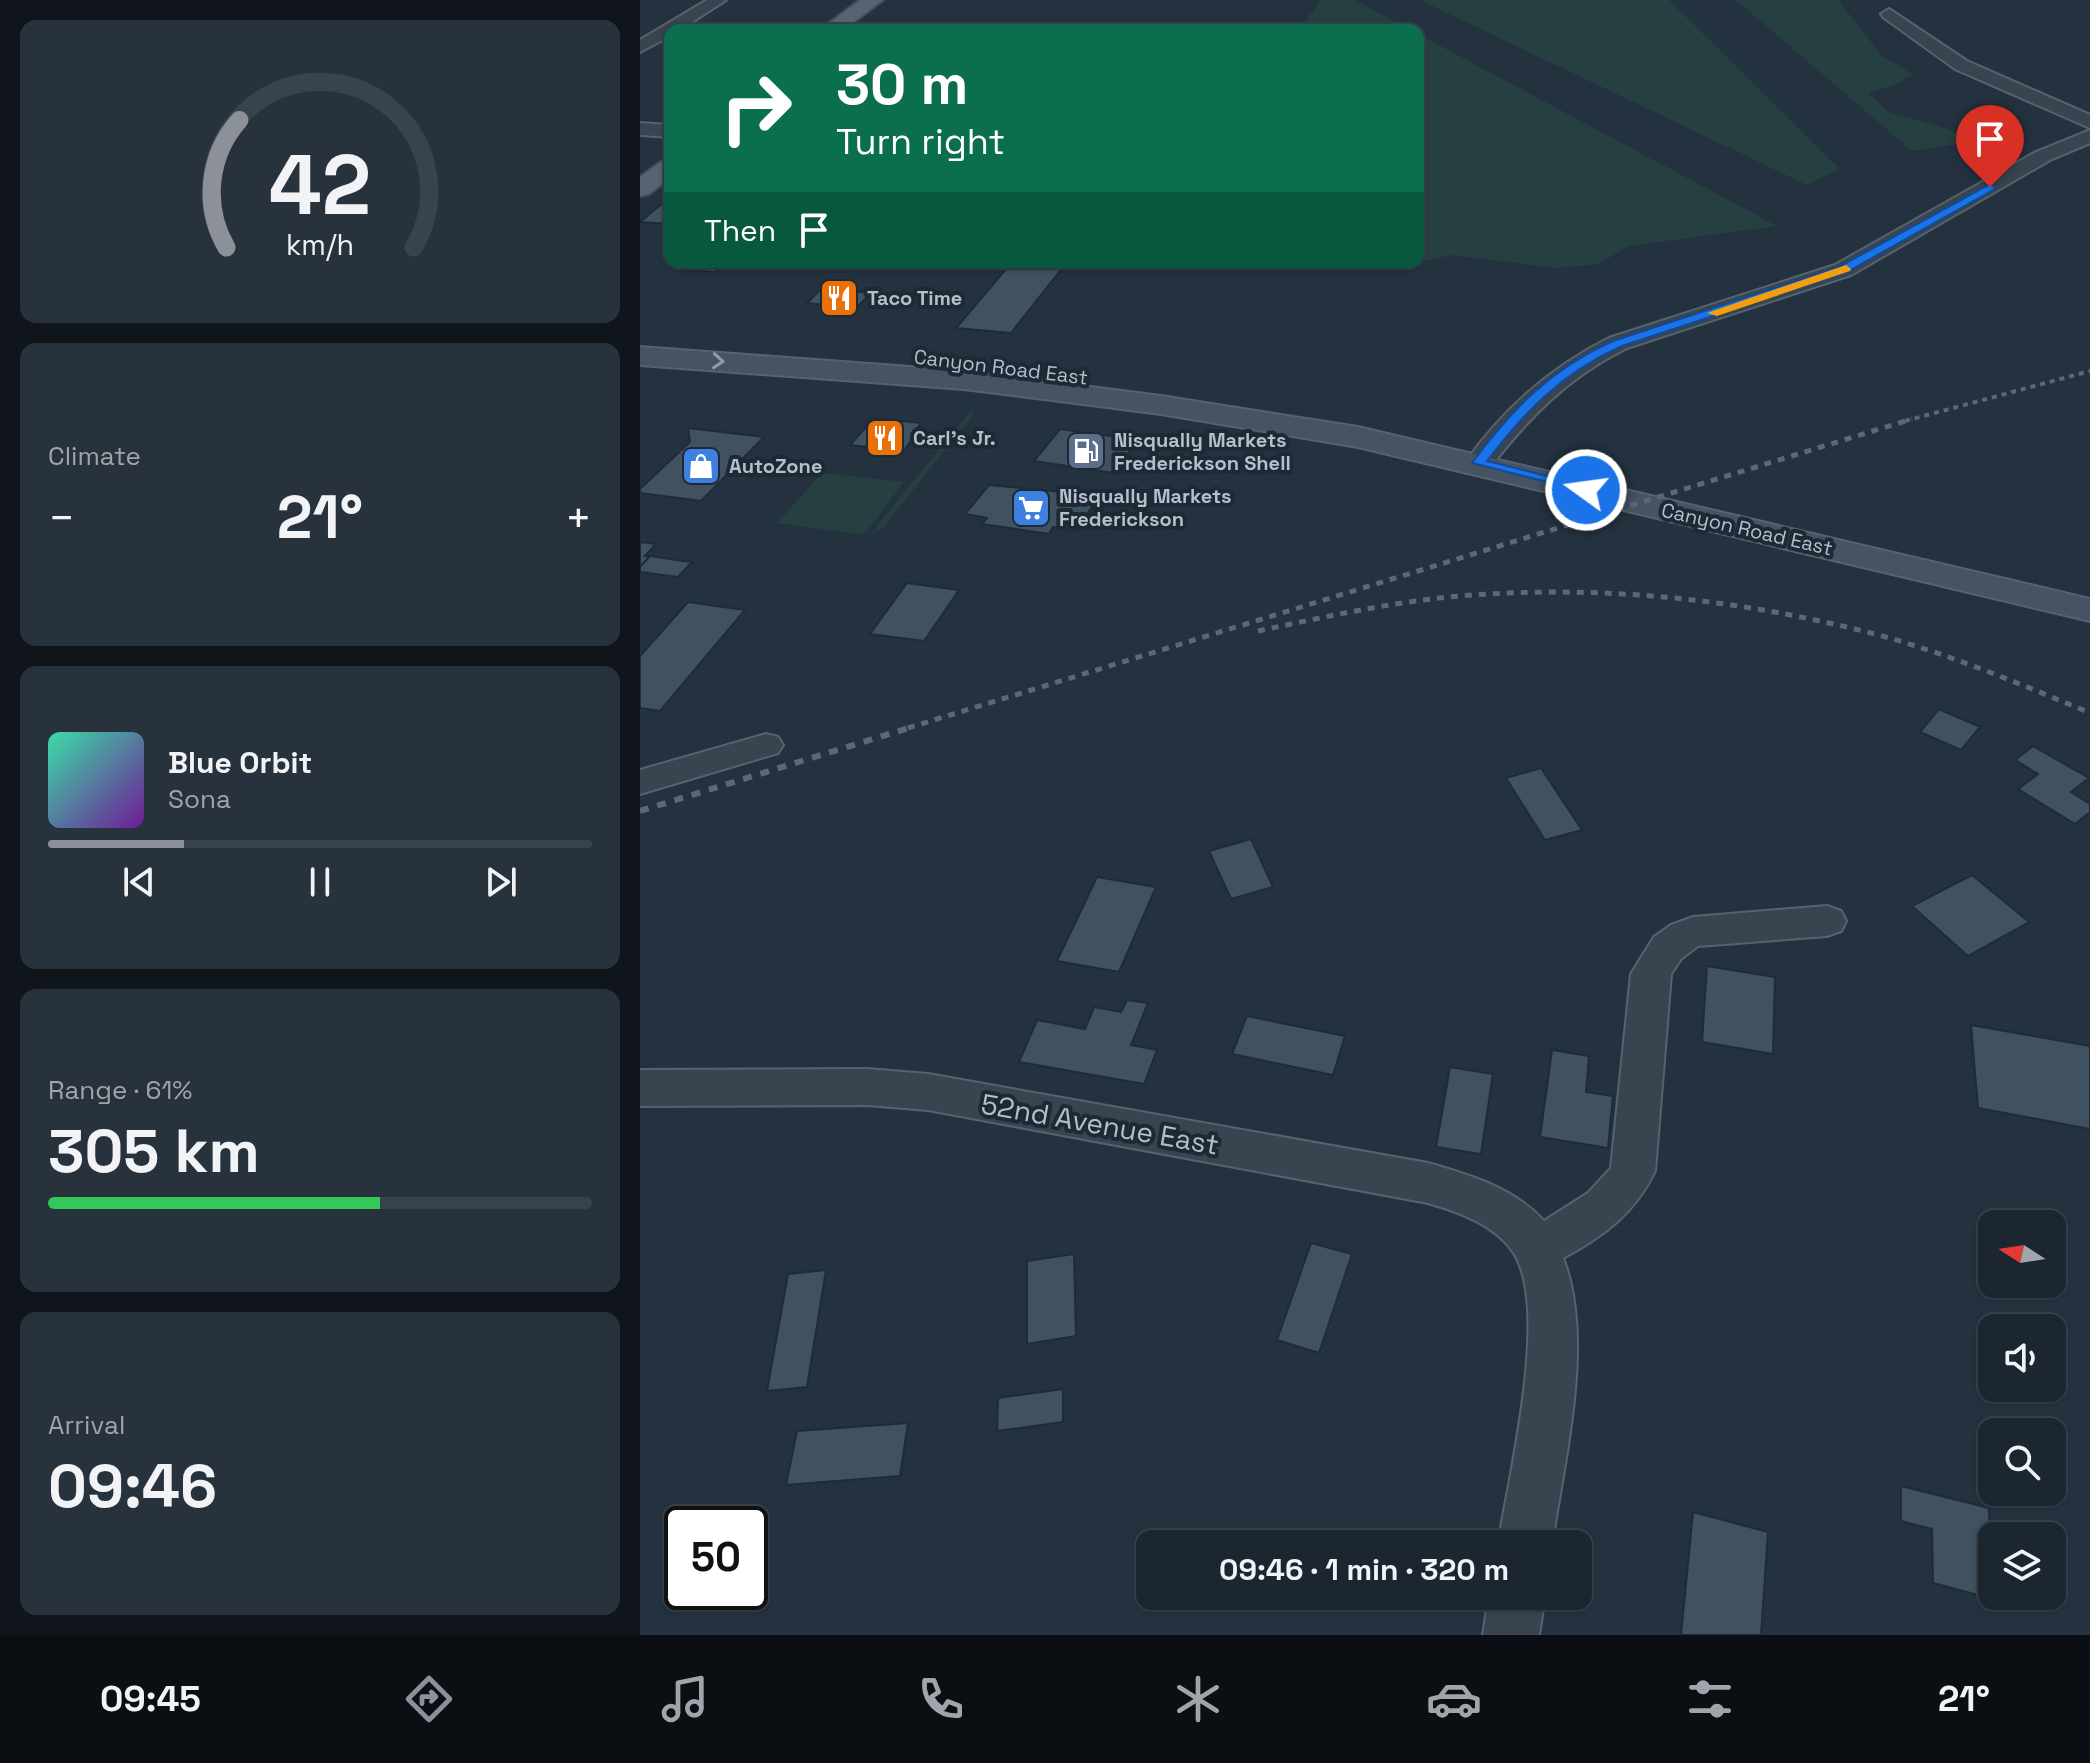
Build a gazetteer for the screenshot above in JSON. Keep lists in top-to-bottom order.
{
  "streets": {
    "main road": ["Canyon Road East"],
    "street": ["52nd Avenue East"]
  },
  "places": {
    "restaurant": ["Taco Time", "Carl's Jr."],
    "fuel station": ["Nisqually Markets Frederickson Shell"],
    "shop": ["AutoZone"],
    "supermarket": ["Nisqually Markets Frederickson"]
  },
  "north": "left",
  "page": {
    "turn": ["30 m", "Turn right"],
    "then": "Then",
    "tile": [
      "Climate",
      ["Range · 61%", "305 km"],
      ["Arrival", "09:46"]
    ],
    "heat": ["−", "21°", "+"],
    "song": ["Blue Orbit", "Sona"],
    "limit": "50",
    "trip": "09:46 · 1 min · 320 m",
    "tabs": ["09:45", "21°"],
    "gauge": ["42", "km/h"]
  }
}
